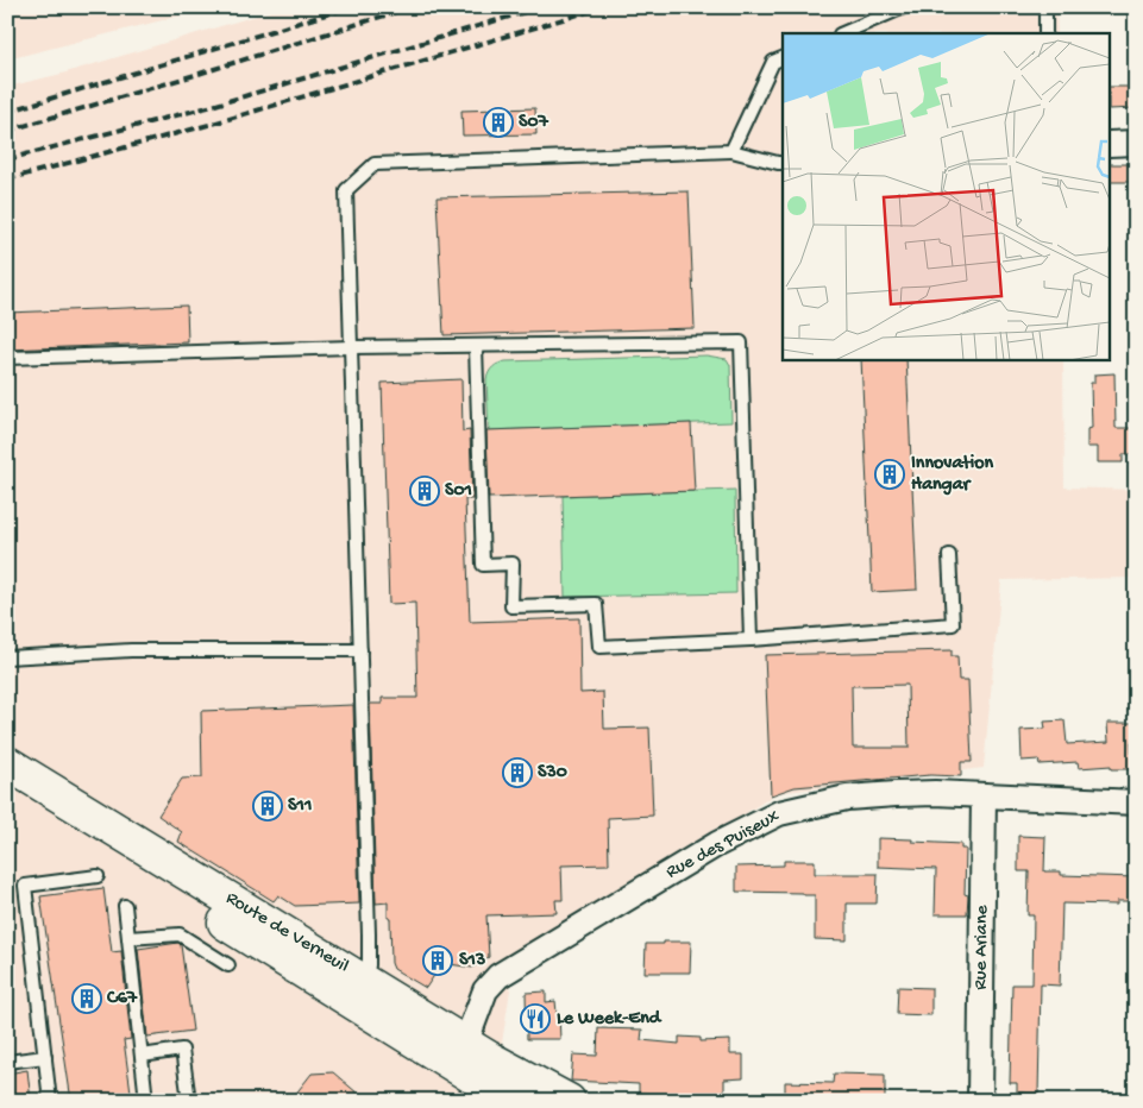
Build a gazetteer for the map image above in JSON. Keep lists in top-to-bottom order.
{
  "streets": {
    "main road": ["Route de Verneuil"],
    "street": ["Rue des Puiseux", "Rue Ariane"]
  },
  "crossings": [
    ["Rue des Puiseux", "Route de Verneuil"],
    ["Rue des Puiseux", "Rue Ariane"]
  ],
  "places": {
    "building": [
      "S07",
      "Innovation Hangar",
      "S01",
      "S30",
      "S11",
      "S13",
      "C67"
    ],
    "restaurant": ["Le Week-End"]
  }
}
